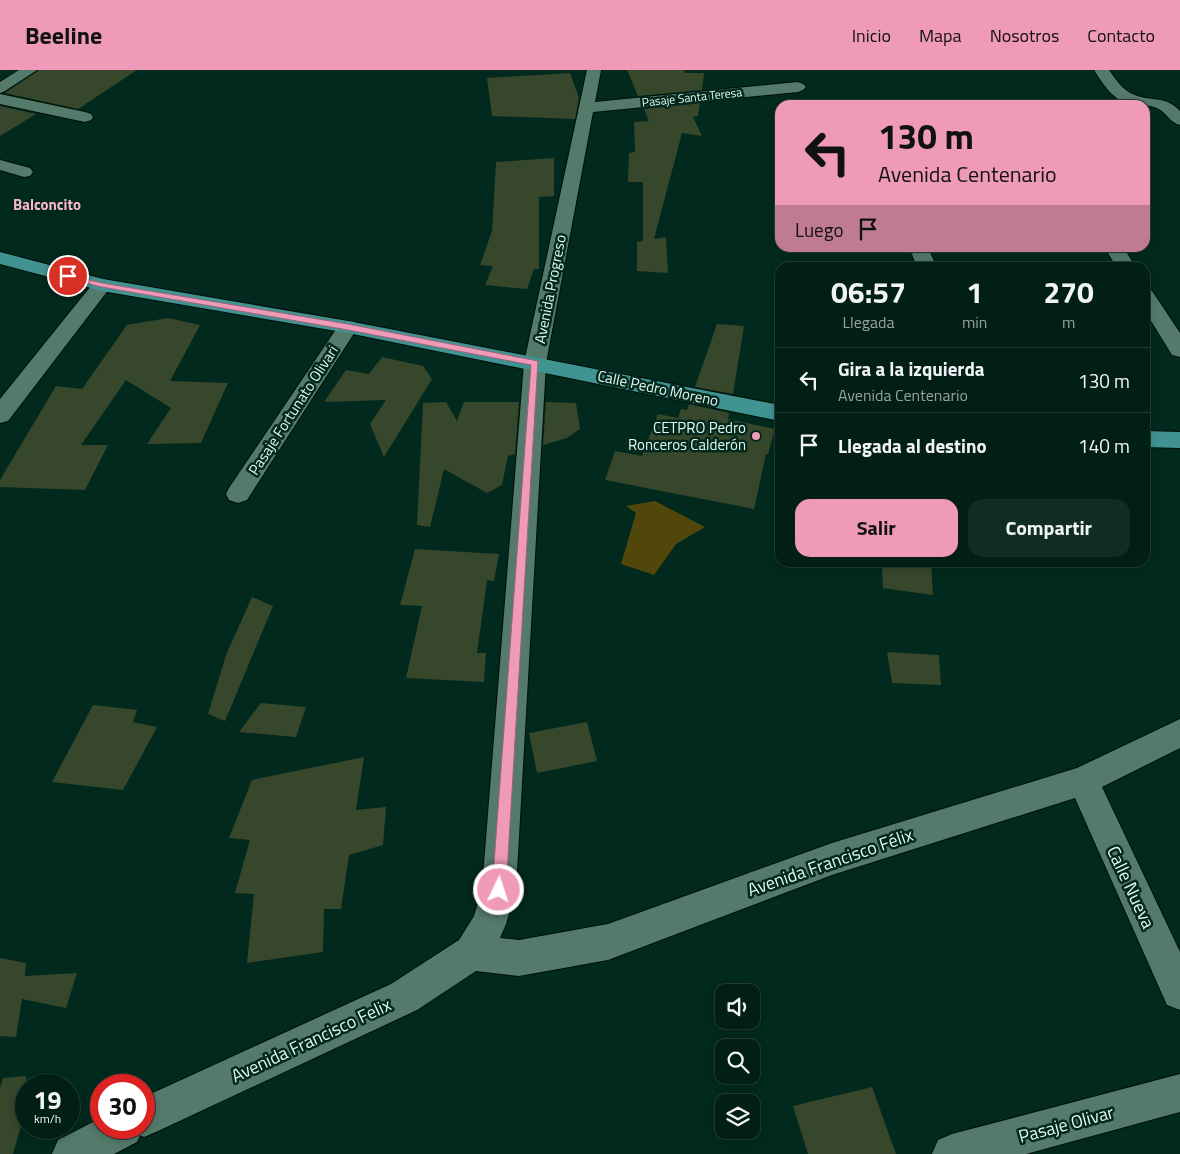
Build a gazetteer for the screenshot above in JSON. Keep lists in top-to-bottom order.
{
  "streets": {
    "main road": ["Calle Pedro Moreno"],
    "street": [
      "Pasaje Santa Teresa",
      "Avenida Progreso",
      "Pasaje Fortunato Olivari",
      "Avenida Francisco Félix",
      "Calle Nueva",
      "Avenida Francisco Felix",
      "Pasaje Olivar"
    ]
  },
  "crossings": [
    ["Pasaje Santa Teresa", "Avenida Progreso"],
    ["Avenida Progreso", "Calle Pedro Moreno"],
    ["Avenida Progreso", "Avenida Francisco Félix"],
    ["Avenida Progreso", "Avenida Francisco Felix"],
    ["Calle Pedro Moreno", "Pasaje Fortunato Olivari"],
    ["Avenida Francisco Félix", "Calle Nueva"],
    ["Avenida Francisco Félix", "Avenida Francisco Felix"]
  ],
  "districts": ["Balconcito"],
  "places": ["CETPRO Pedro Ronceros Calderón"],
  "page": {
    "header": "Beeline",
    "nav": [
      "Inicio",
      "Mapa",
      "Nosotros",
      "Contacto"
    ],
    "turn": ["130 m", "Avenida Centenario"],
    "then": "Luego",
    "eta": [
      "06:57",
      "Llegada",
      "1",
      "min",
      "270",
      "m"
    ],
    "list": [
      {
        "name": "Gira a la izquierda",
        "note": "Avenida Centenario",
        "value": "130 m"
      },
      {
        "name": "Llegada al destino",
        "value": "140 m"
      }
    ],
    "buttons": ["Salir", "Compartir"],
    "speed": "19 km/h",
    "limit": "30"
  }
}
